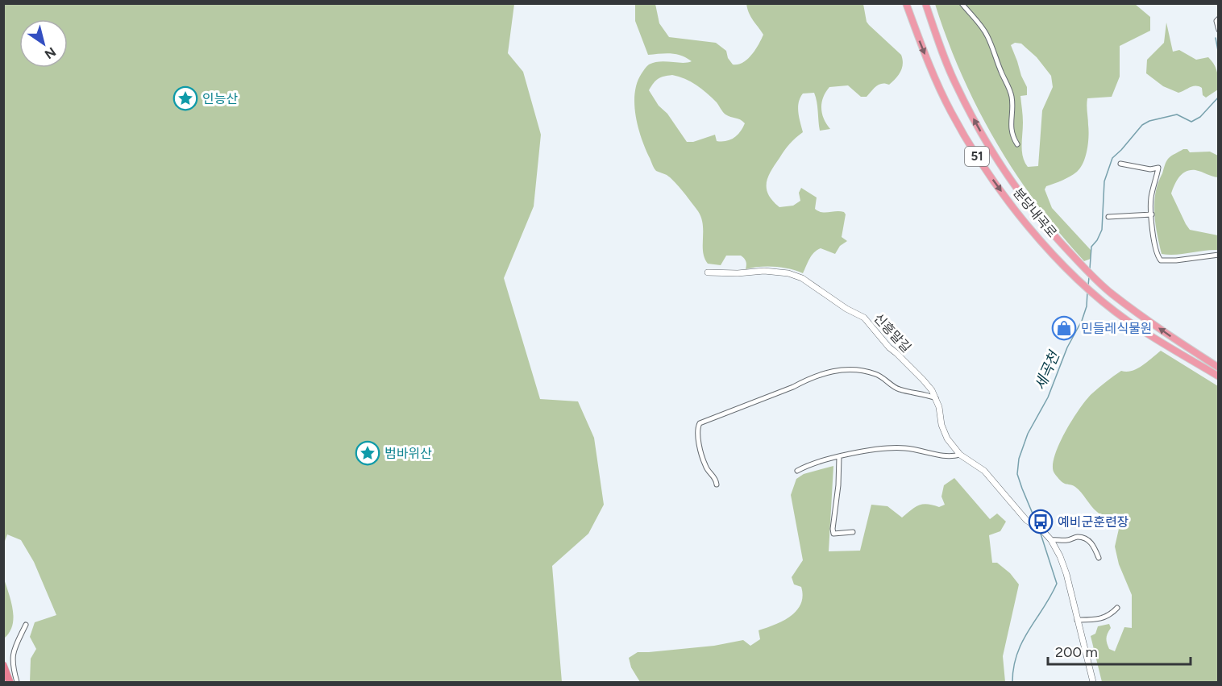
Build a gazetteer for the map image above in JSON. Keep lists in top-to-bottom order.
{
  "streets": {
    "highway": ["51", "분당내곡로"],
    "street": ["신흥말길"]
  },
  "water": ["세곡천"],
  "places": {
    "place": ["인능산", "범바위산"],
    "shop": ["민들레식물원"],
    "bus stop": ["예비군훈련장"]
  },
  "scale_bar": "200 m",
  "north": "bottom right"
}
